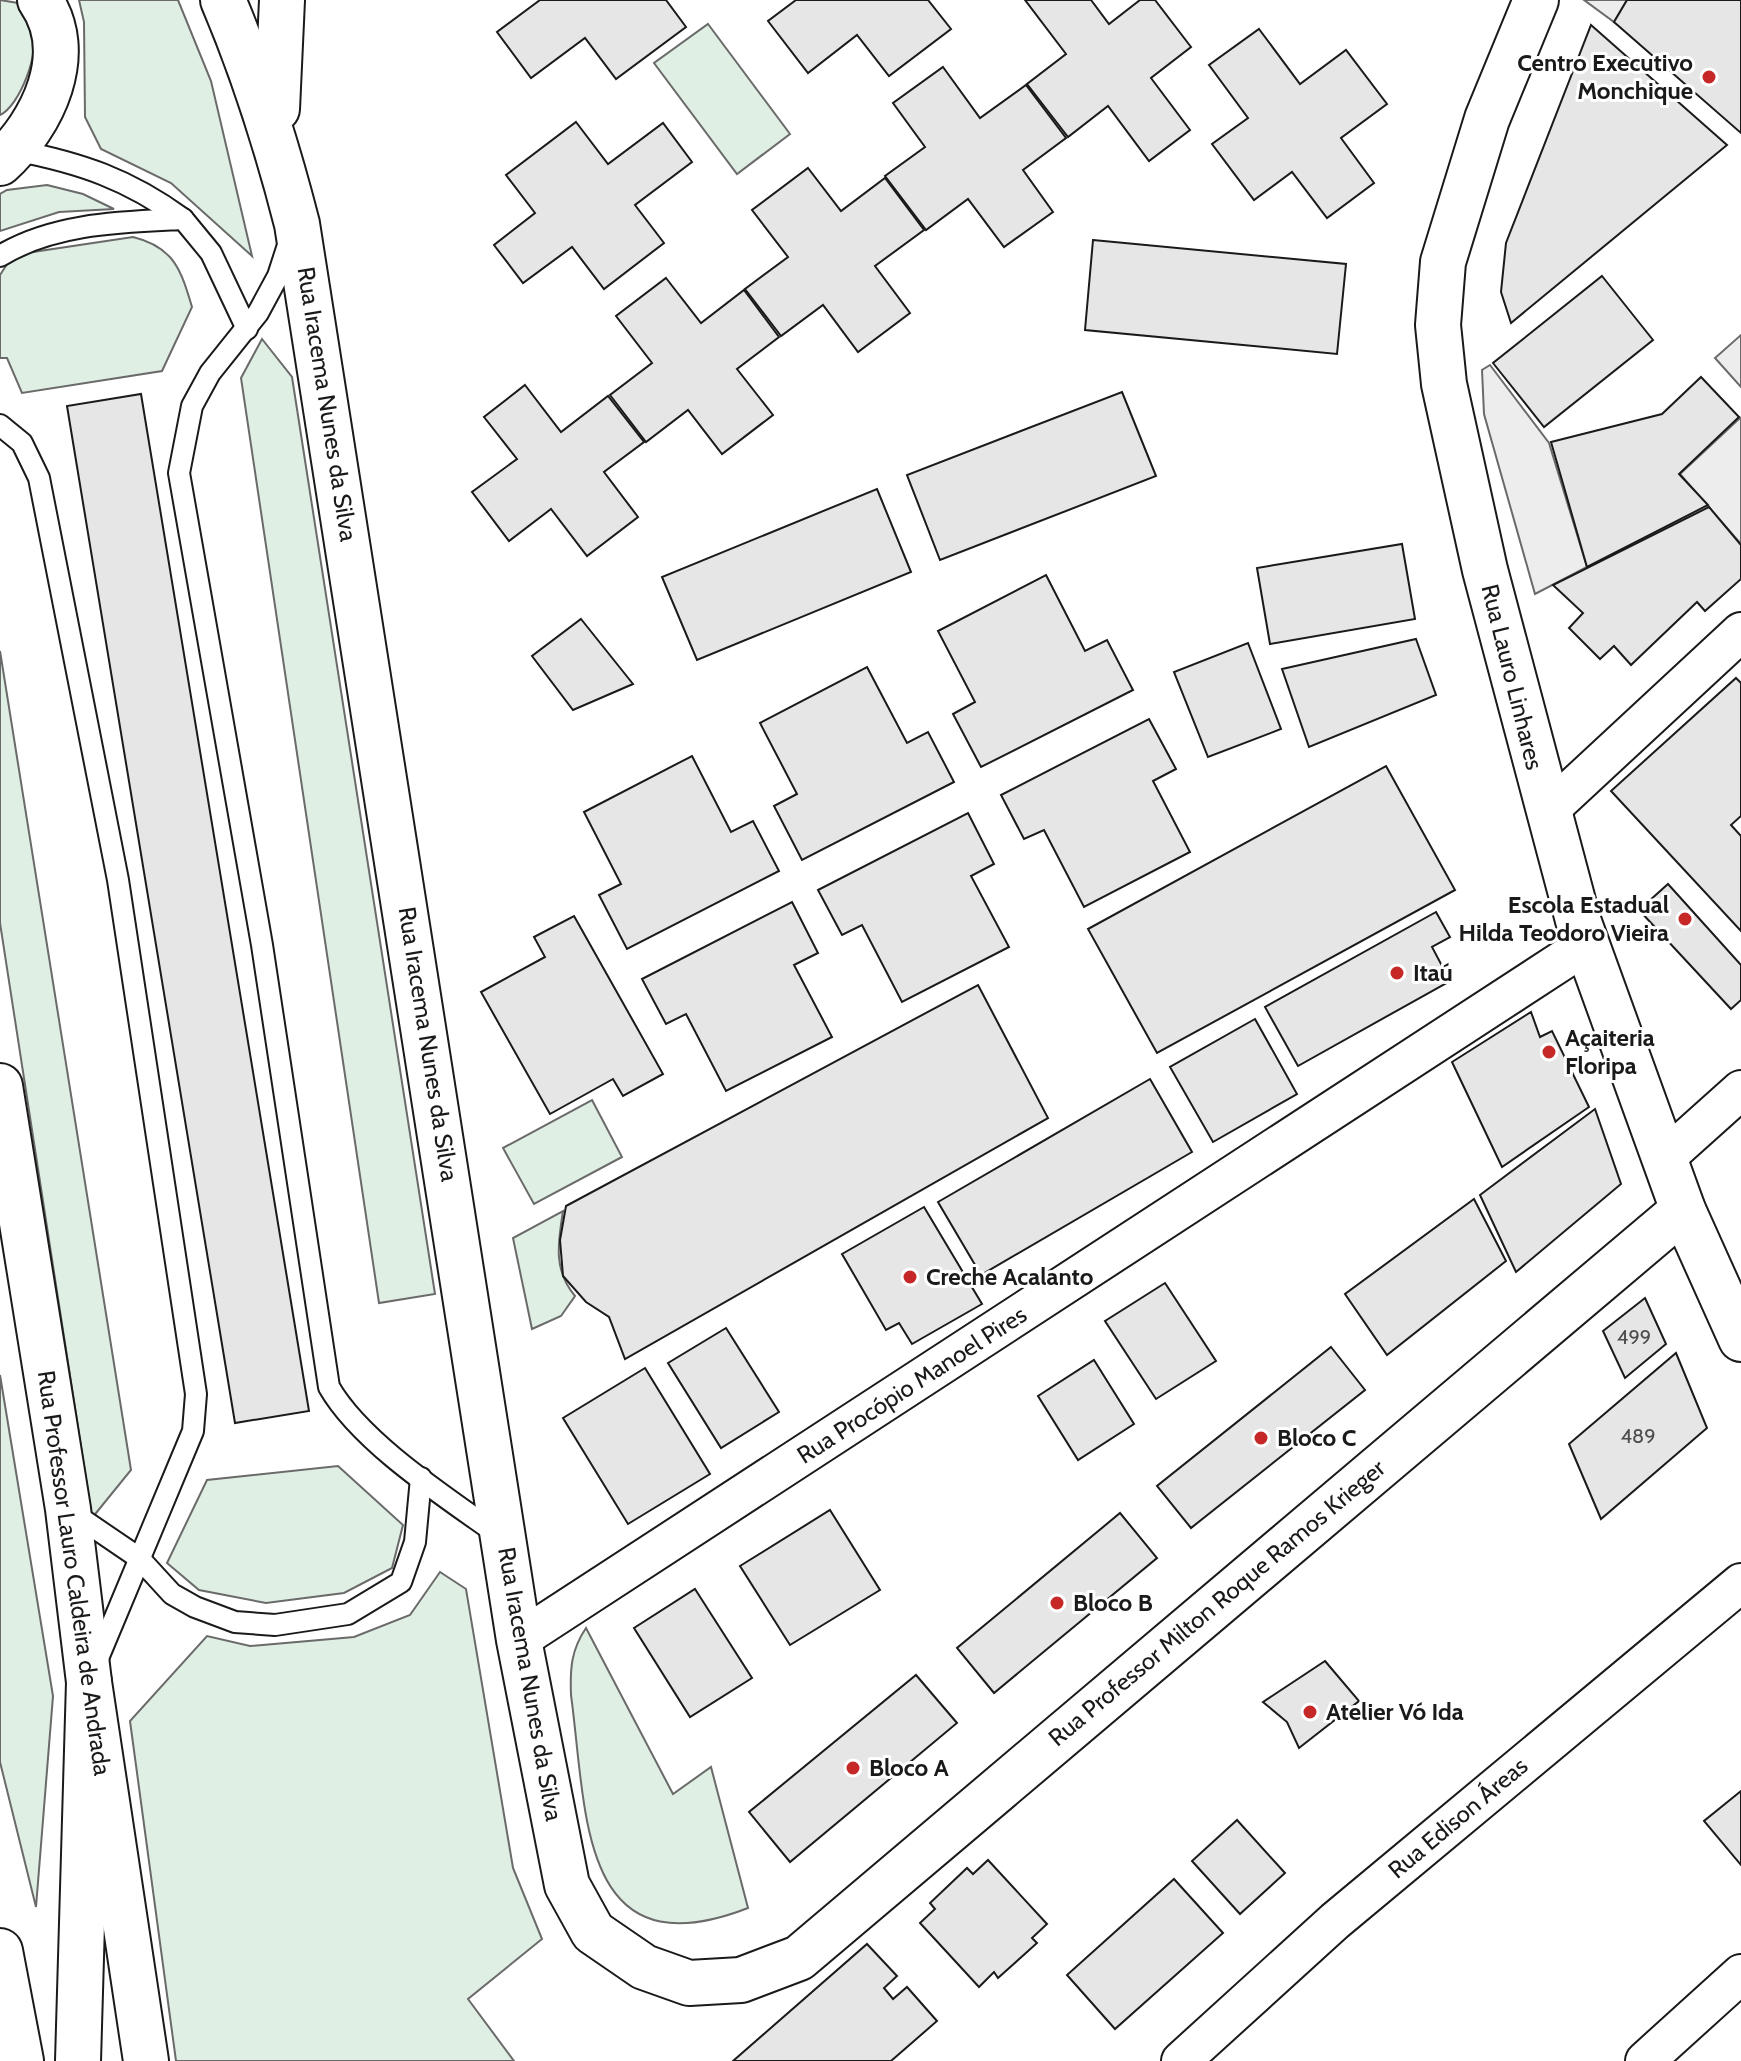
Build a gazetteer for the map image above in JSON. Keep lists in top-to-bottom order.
{
  "streets": {
    "street": [
      "Rua Iracema Nunes da Silva",
      "Rua Lauro Linhares",
      "Rua Procópio Manoel Pires",
      "Rua Professor Lauro Caldeira de Andrada",
      "Rua Professor Milton Roque Ramos Krieger",
      "Rua Edison Áreas"
    ]
  },
  "crossings": [
    ["Rua Iracema Nunes da Silva", "Rua Procópio Manoel Pires"],
    ["Rua Iracema Nunes da Silva", "Rua Professor Milton Roque Ramos Krieger"],
    ["Rua Lauro Linhares", "Rua Procópio Manoel Pires"],
    ["Rua Lauro Linhares", "Rua Professor Milton Roque Ramos Krieger"]
  ],
  "places": [
    "Centro Executivo Monchique",
    "Escola Estadual Hilda Teodoro Vieira",
    "Itaú",
    "Açaiteria Floripa",
    "Creche Acalanto",
    "Bloco C",
    "Bloco B",
    "Atelier Vó Ida",
    "Bloco A"
  ],
  "house_numbers": ["499", "489"]
}
